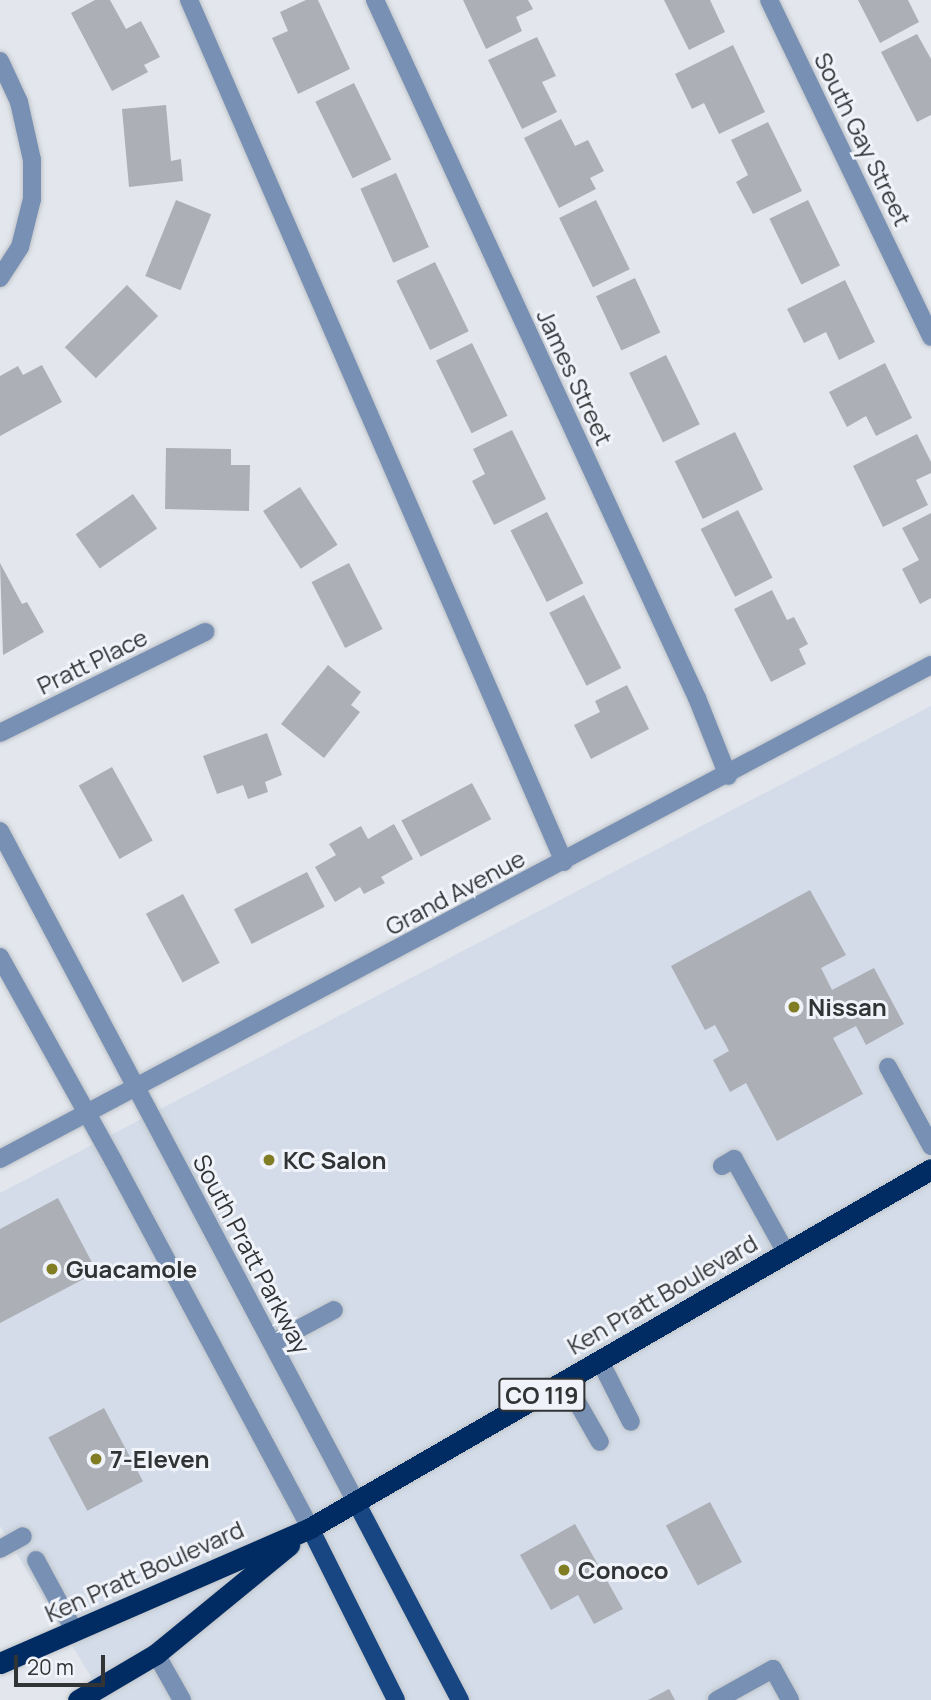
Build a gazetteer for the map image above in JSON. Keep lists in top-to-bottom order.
{
  "streets": {
    "highway": ["Ken Pratt Boulevard", "CO 119"],
    "main road": ["South Pratt Parkway"],
    "street": [
      "South Gay Street",
      "James Street",
      "Pratt Place",
      "Grand Avenue"
    ]
  },
  "crossings": [
    ["James Street", "Grand Avenue"],
    ["Grand Avenue", "South Pratt Parkway"],
    ["South Pratt Parkway", "Ken Pratt Boulevard"]
  ],
  "places": [
    "Nissan",
    "KC Salon",
    "Guacamole",
    "7-Eleven",
    "Conoco"
  ],
  "scale_bar": "20 m"
}
